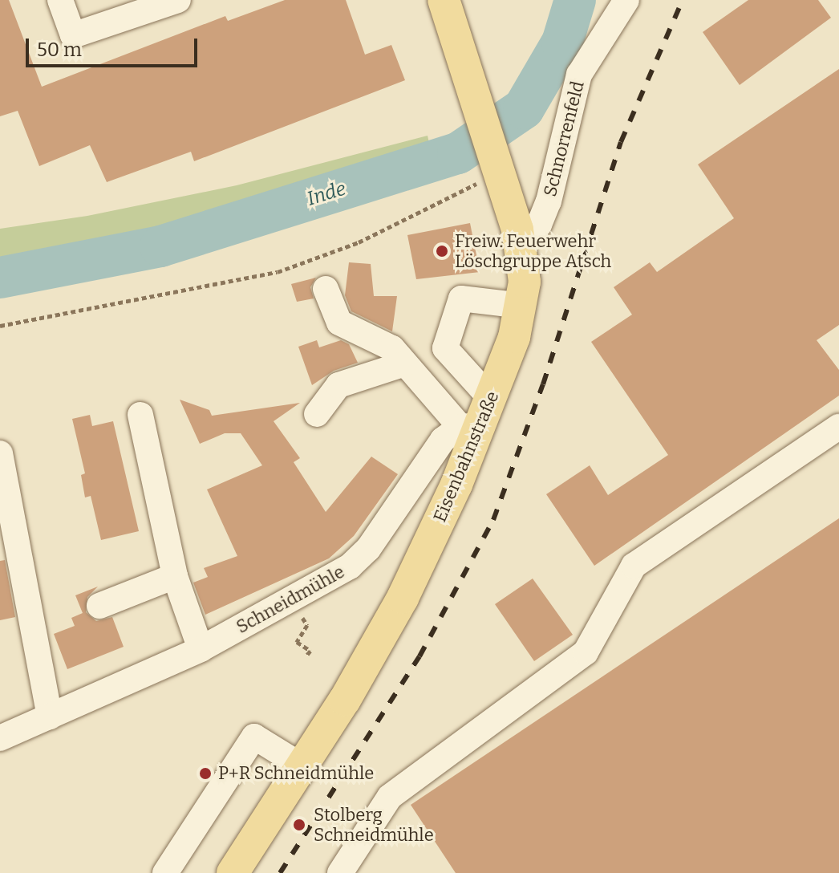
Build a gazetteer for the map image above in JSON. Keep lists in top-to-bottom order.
{
  "streets": {
    "main road": ["Eisenbahnstraße"],
    "street": ["Schnorrenfeld", "Schneidmühle"]
  },
  "crossings": [
    ["Schnorrenfeld", "Eisenbahnstraße"],
    ["Eisenbahnstraße", "Schneidmühle"]
  ],
  "water": ["Inde"],
  "places": ["Freiw. Feuerwehr Löschgruppe Atsch", "P+R Schneidmühle", "Stolberg Schneidmühle"],
  "scale_bar": "50 m"
}
